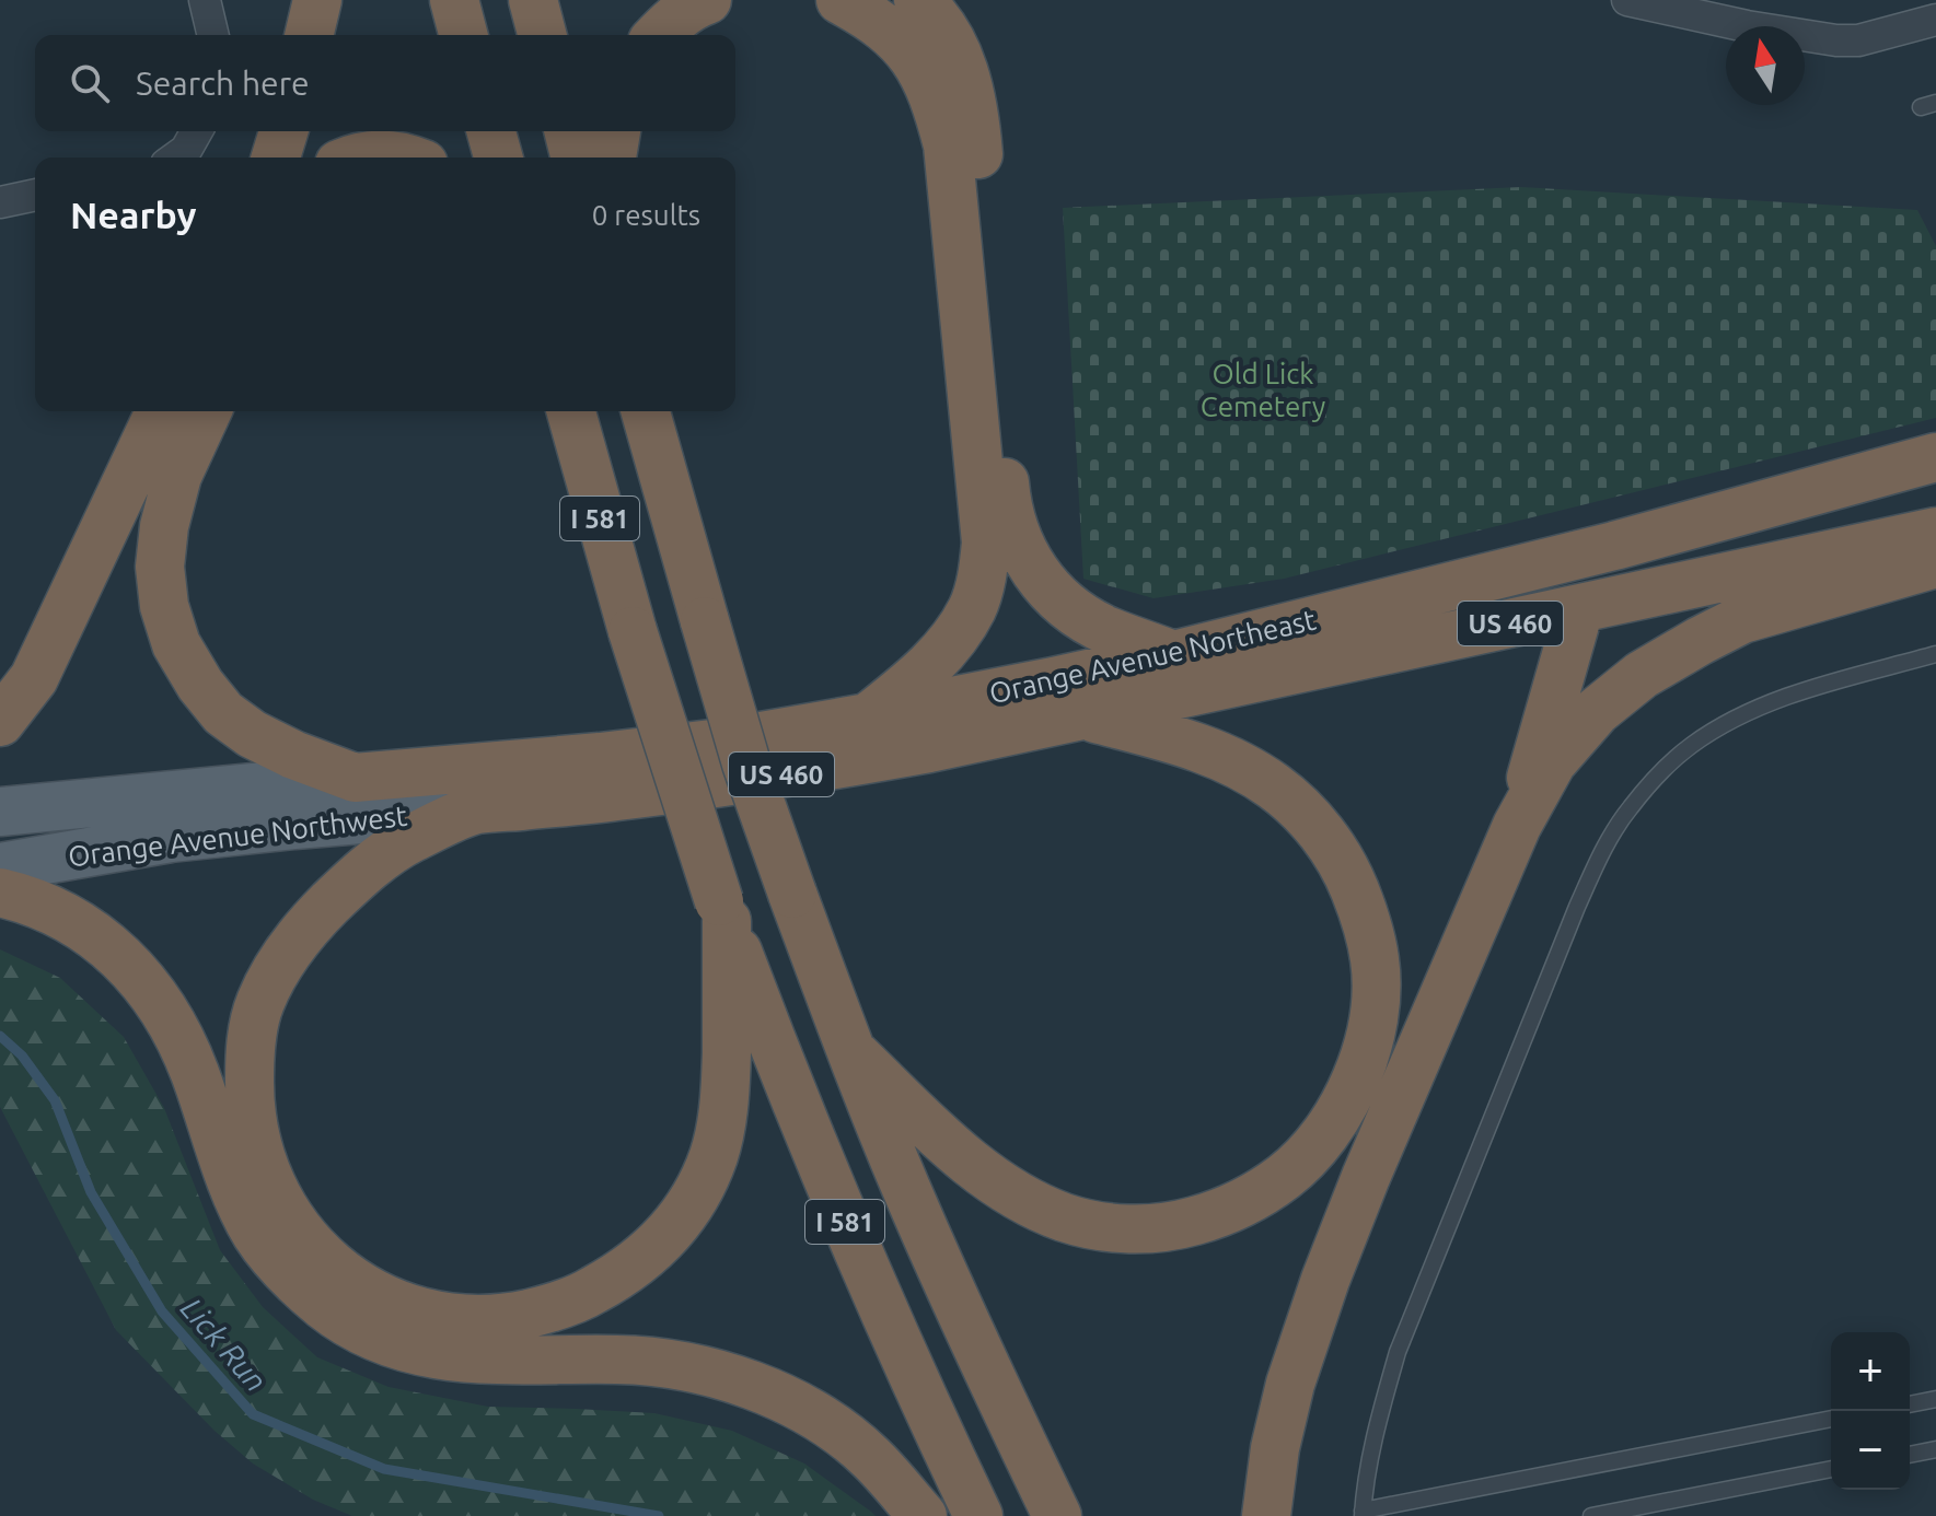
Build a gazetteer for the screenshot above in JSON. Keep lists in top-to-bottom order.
{
  "streets": {
    "highway": ["I 581", "US 460", "Orange Avenue Northeast"],
    "main road": ["Orange Avenue Northwest"]
  },
  "crossings": [
    ["I 581", "Orange Avenue Northeast"],
    ["Orange Avenue Northeast", "Orange Avenue Northwest"]
  ],
  "water": ["Lick Run"],
  "parks": ["Old Lick Cemetery"],
  "north": "top",
  "page": {
    "search": "Search here",
    "heading": ["Nearby", "0 results"],
    "map_buttons": ["+", "−"]
  }
}
